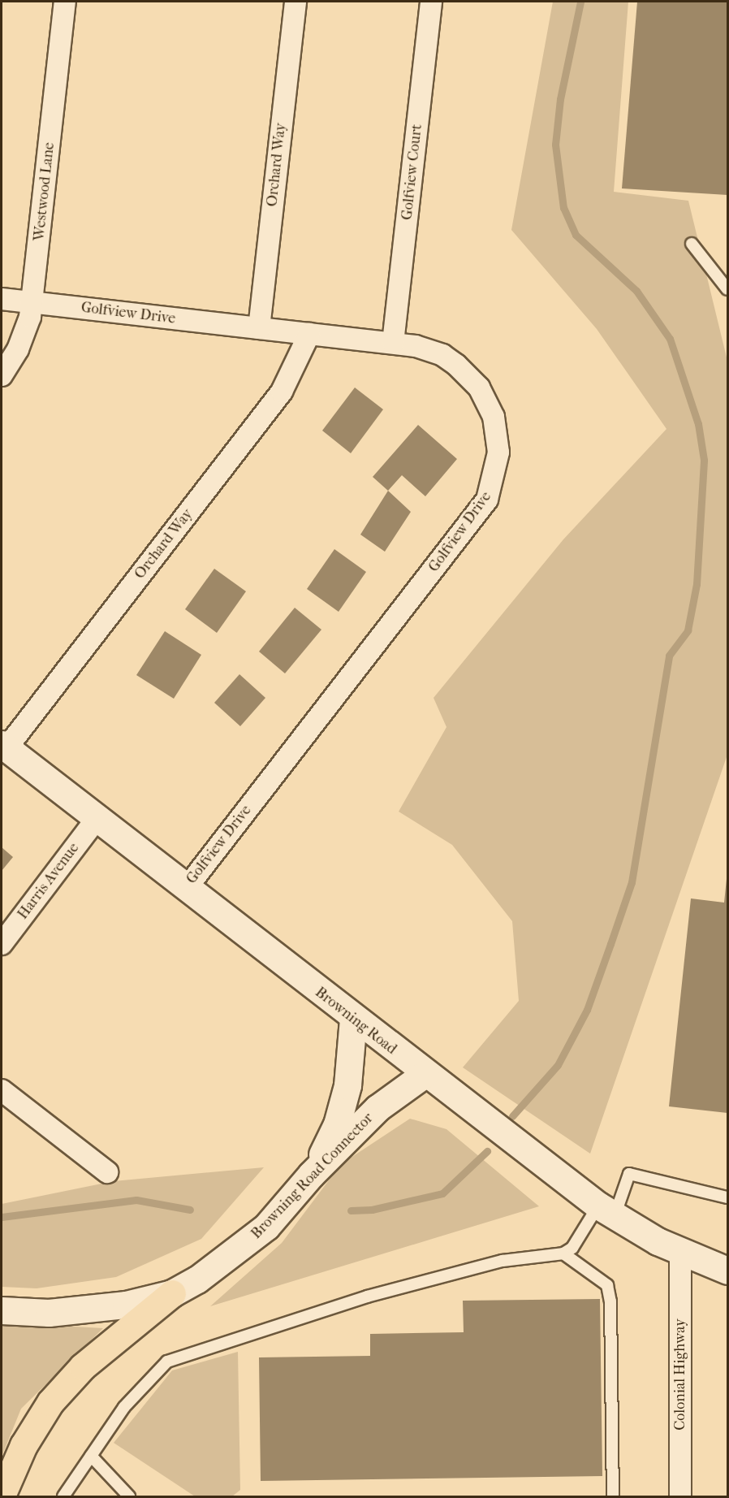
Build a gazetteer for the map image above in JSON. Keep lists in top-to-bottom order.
{
  "streets": {
    "street": [
      "Orchard Way",
      "Golfview Court",
      "Westwood Lane",
      "Golfview Drive",
      "Harris Avenue",
      "Browning Road",
      "Browning Road Connector",
      "Colonial Highway"
    ]
  },
  "crossings": [
    ["Orchard Way", "Golfview Drive"],
    ["Orchard Way", "Browning Road"],
    ["Golfview Court", "Golfview Drive"],
    ["Westwood Lane", "Golfview Drive"],
    ["Golfview Drive", "Browning Road"],
    ["Harris Avenue", "Browning Road"],
    ["Browning Road", "Browning Road Connector"],
    ["Browning Road", "Colonial Highway"]
  ]
}
